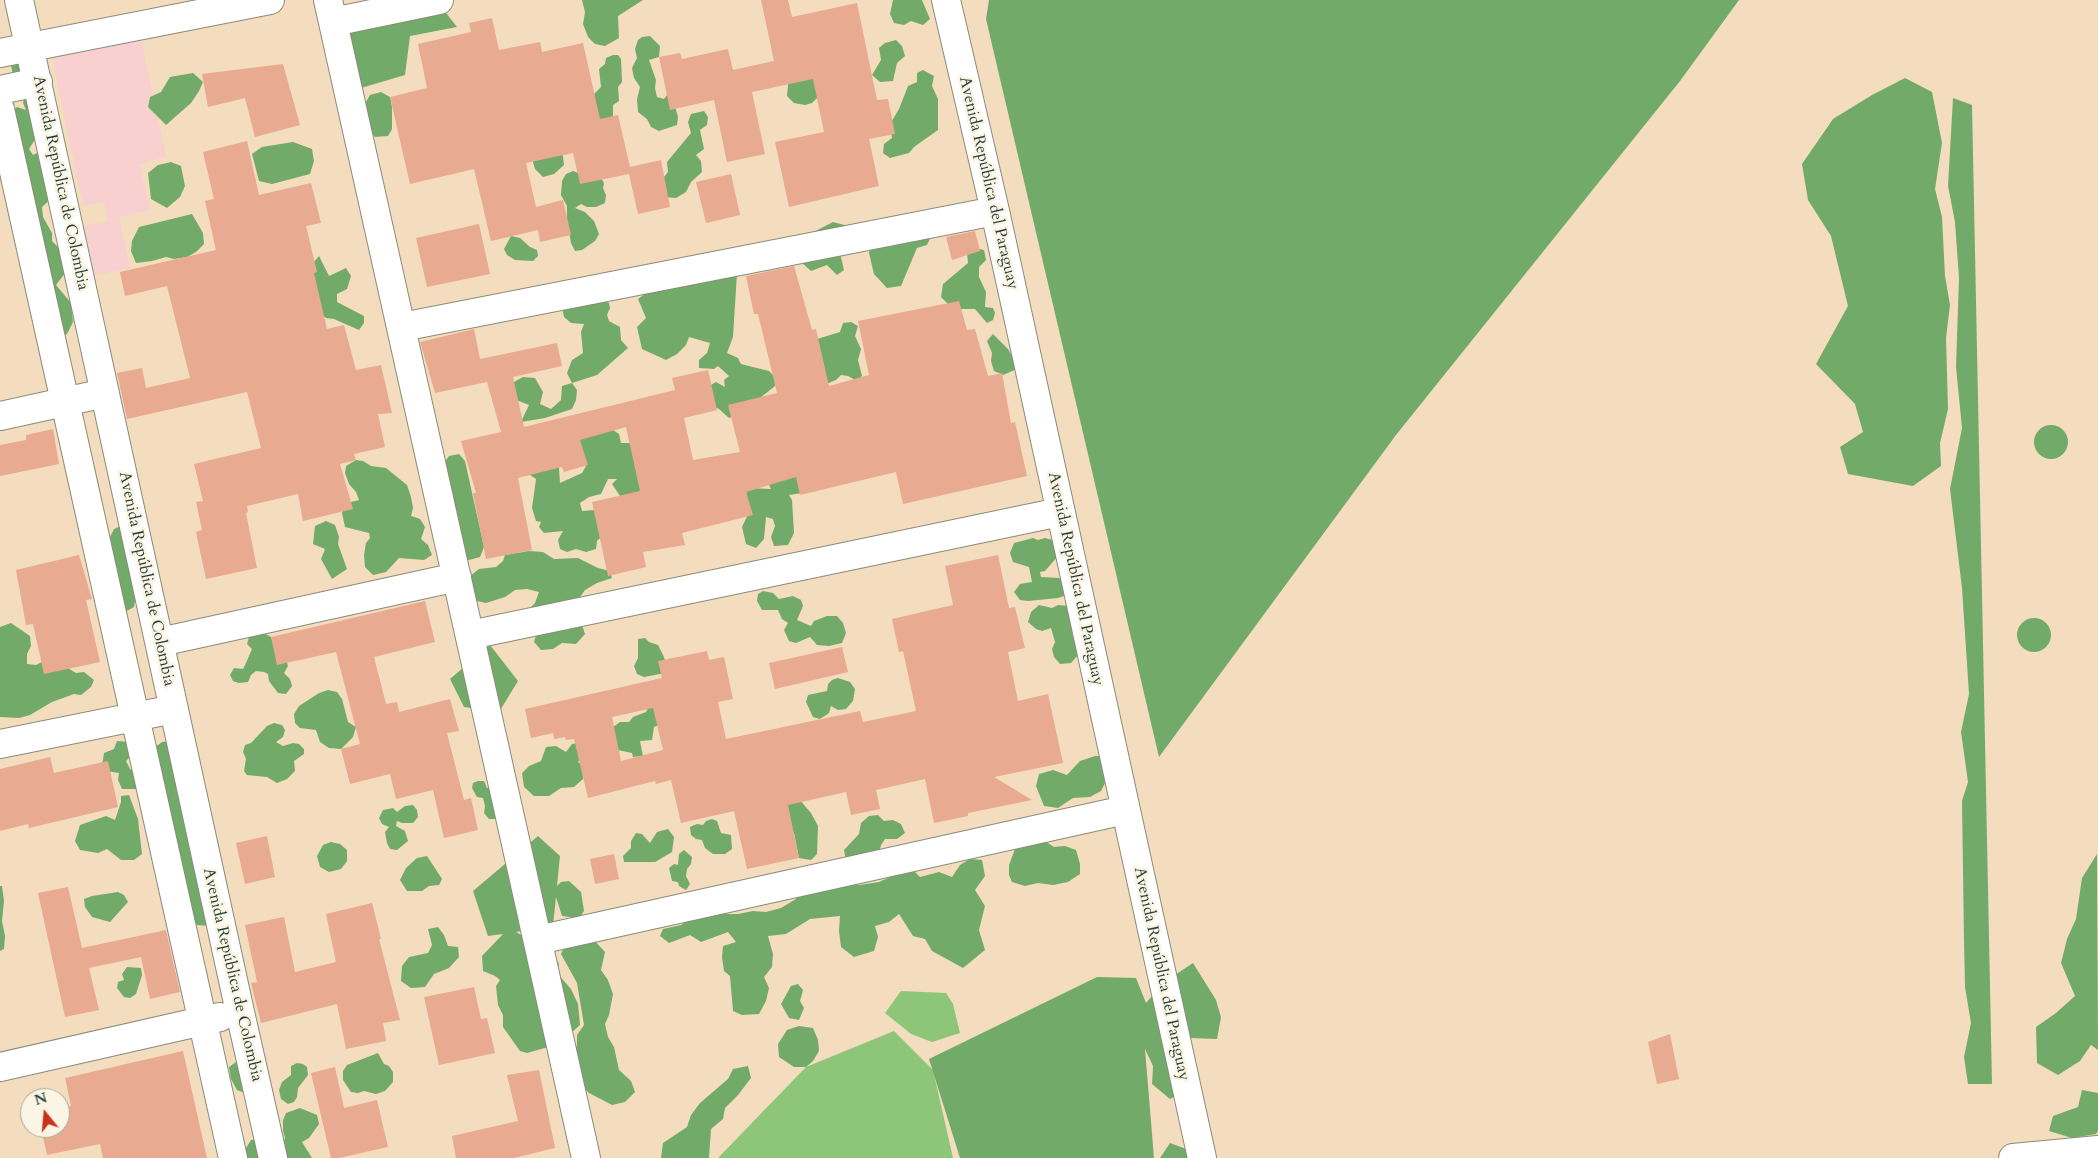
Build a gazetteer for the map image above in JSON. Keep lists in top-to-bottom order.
{
  "streets": {
    "street": ["Avenida República de Colombia", "Avenida República del Paraguay"]
  },
  "north": "top"
}
